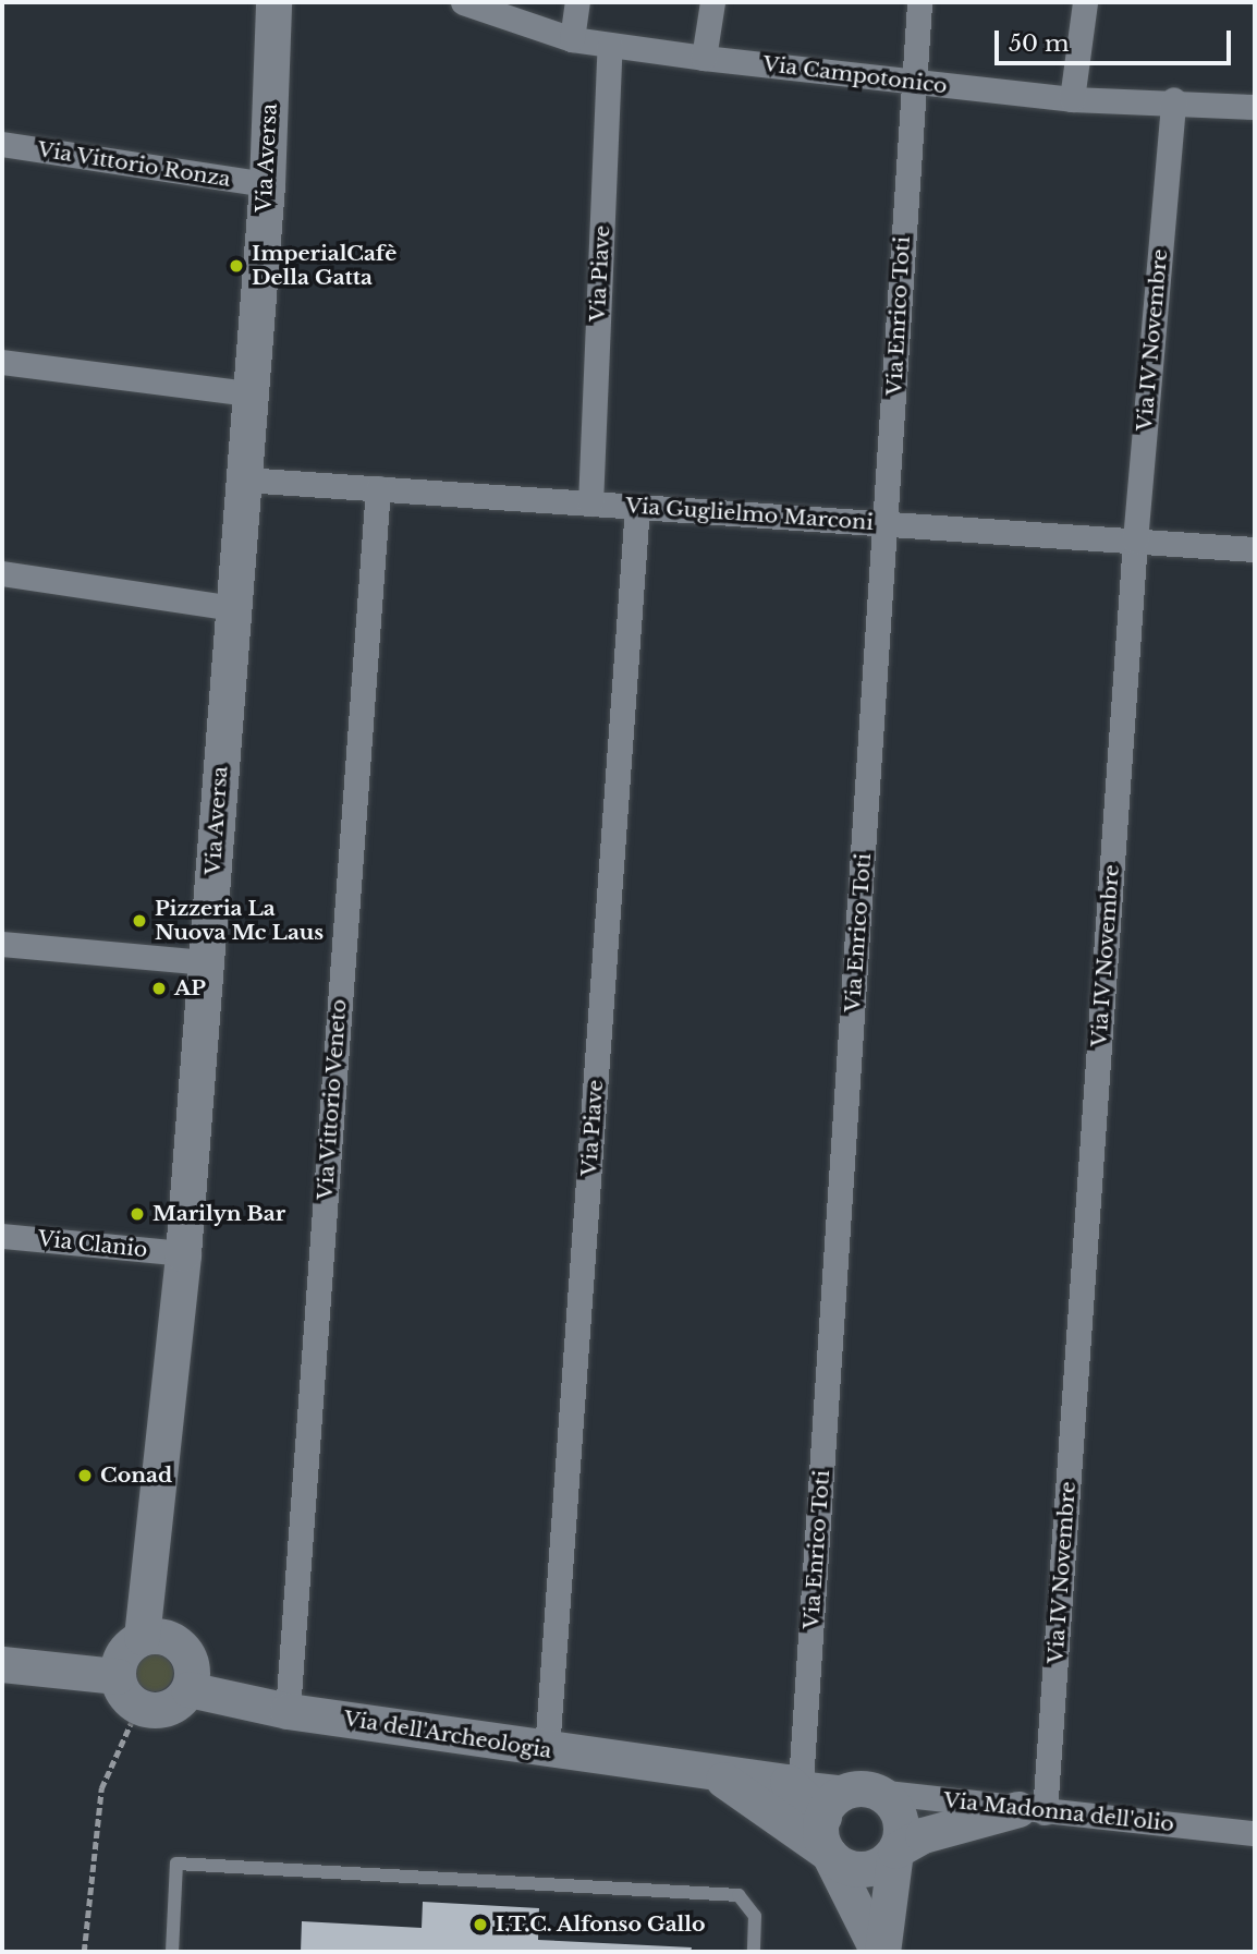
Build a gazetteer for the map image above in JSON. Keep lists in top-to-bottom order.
{
  "streets": {
    "street": [
      "Via Campotonico",
      "Via Aversa",
      "Via Vittorio Ronza",
      "Via Piave",
      "Via Enrico Toti",
      "Via IV Novembre",
      "Via Guglielmo Marconi",
      "Via Vittorio Veneto",
      "Via Clanio",
      "Via dell'Archeologia",
      "Via Madonna dell'olio"
    ]
  },
  "crossings": [
    ["Via Campotonico", "Via Piave"],
    ["Via Campotonico", "Via Enrico Toti"],
    ["Via Campotonico", "Via IV Novembre"],
    ["Via Aversa", "Via Vittorio Ronza"],
    ["Via Aversa", "Via Guglielmo Marconi"],
    ["Via Aversa", "Via Clanio"],
    ["Via Aversa", "Via dell'Archeologia"],
    ["Via Piave", "Via Guglielmo Marconi"],
    ["Via Piave", "Via dell'Archeologia"],
    ["Via Enrico Toti", "Via Guglielmo Marconi"],
    ["Via Enrico Toti", "Via dell'Archeologia"],
    ["Via Enrico Toti", "Via Madonna dell'olio"],
    ["Via IV Novembre", "Via Guglielmo Marconi"],
    ["Via IV Novembre", "Via Madonna dell'olio"],
    ["Via Guglielmo Marconi", "Via Vittorio Veneto"],
    ["Via Vittorio Veneto", "Via dell'Archeologia"],
    ["Via dell'Archeologia", "Via Madonna dell'olio"]
  ],
  "places": [
    "ImperialCafè Della Gatta",
    "Pizzeria La Nuova Mc Laus",
    "AP",
    "Marilyn Bar",
    "Conad",
    "I.T.C. Alfonso Gallo"
  ],
  "scale_bar": "50 m"
}
